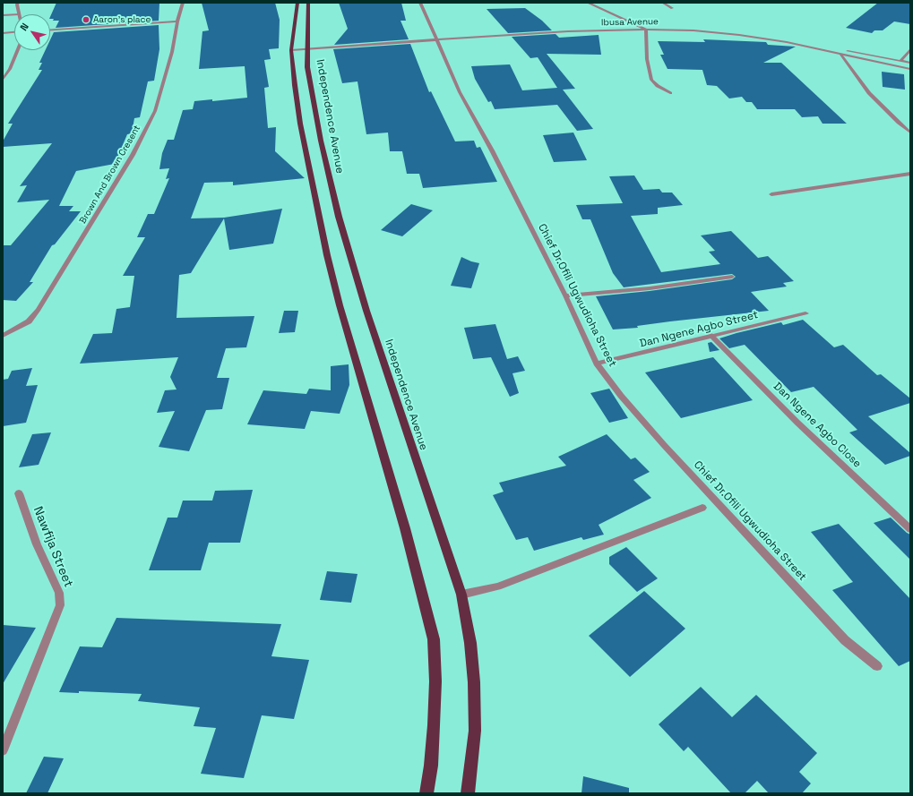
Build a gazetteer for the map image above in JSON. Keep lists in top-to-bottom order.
{
  "streets": {
    "main road": ["Independence Avenue"],
    "street": [
      "Ibusa Avenue",
      "Brown And Brown Cresent",
      "Chief Dr.Ofili Ugwudioha Street",
      "Dan Ngene Agbo Street",
      "Dan Ngene Agbo Close",
      "Nawfija Street"
    ]
  },
  "crossings": [
    ["Ibusa Avenue", "Independence Avenue"],
    ["Ibusa Avenue", "Chief Dr.Ofili Ugwudioha Street"],
    ["Chief Dr.Ofili Ugwudioha Street", "Dan Ngene Agbo Street"],
    ["Dan Ngene Agbo Street", "Dan Ngene Agbo Close"]
  ],
  "places": ["Aaron’s place"],
  "north": "top left"
}
